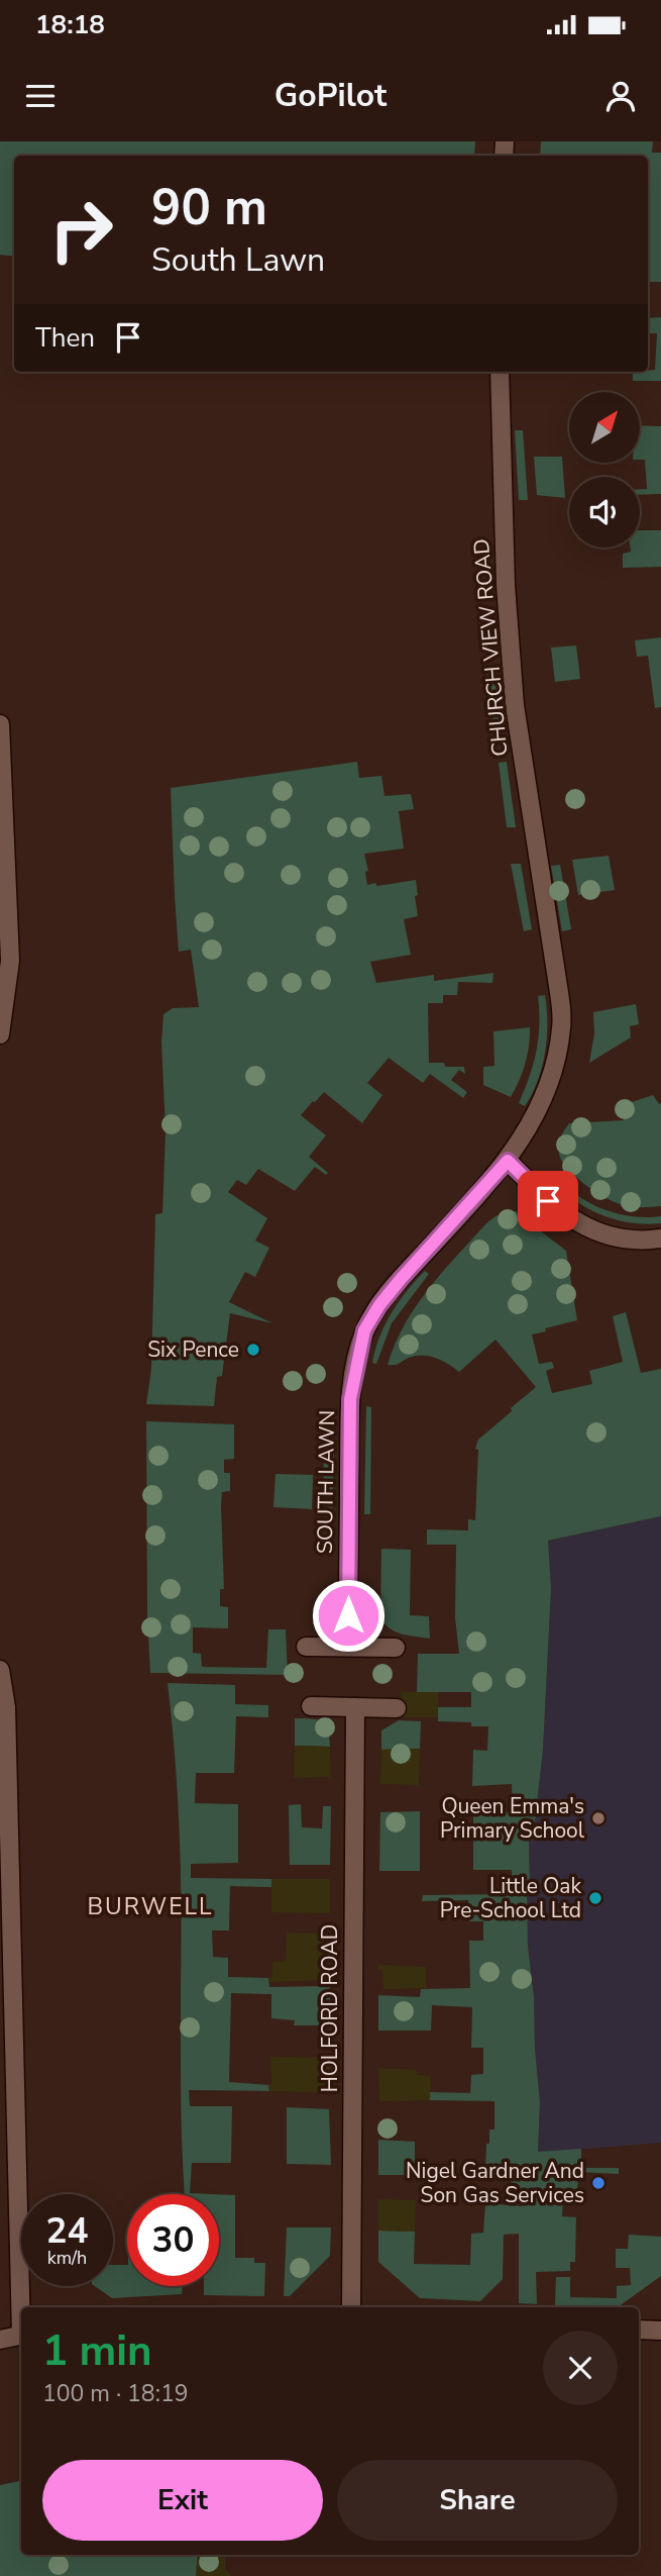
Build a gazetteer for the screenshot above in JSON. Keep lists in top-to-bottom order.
{
  "streets": {
    "street": ["CHURCH VIEW ROAD", "SOUTH LAWN", "HOLFORD ROAD"]
  },
  "crossings": [
    ["CHURCH VIEW ROAD", "SOUTH LAWN"]
  ],
  "districts": ["BURWELL"],
  "places": [
    "Six Pence",
    "Queen Emma's Primary School",
    "Little Oak Pre-School Ltd",
    "Nigel Gardner And Son Gas Services"
  ],
  "north": "top right",
  "page": {
    "status": "18:18",
    "header": "GoPilot",
    "turn": ["90 m", "South Lawn"],
    "then": "Then",
    "speed": "24 km/h",
    "limit": "30",
    "heading": ["1 min", "100 m · 18:19"],
    "buttons": ["Exit", "Share"]
  }
}
